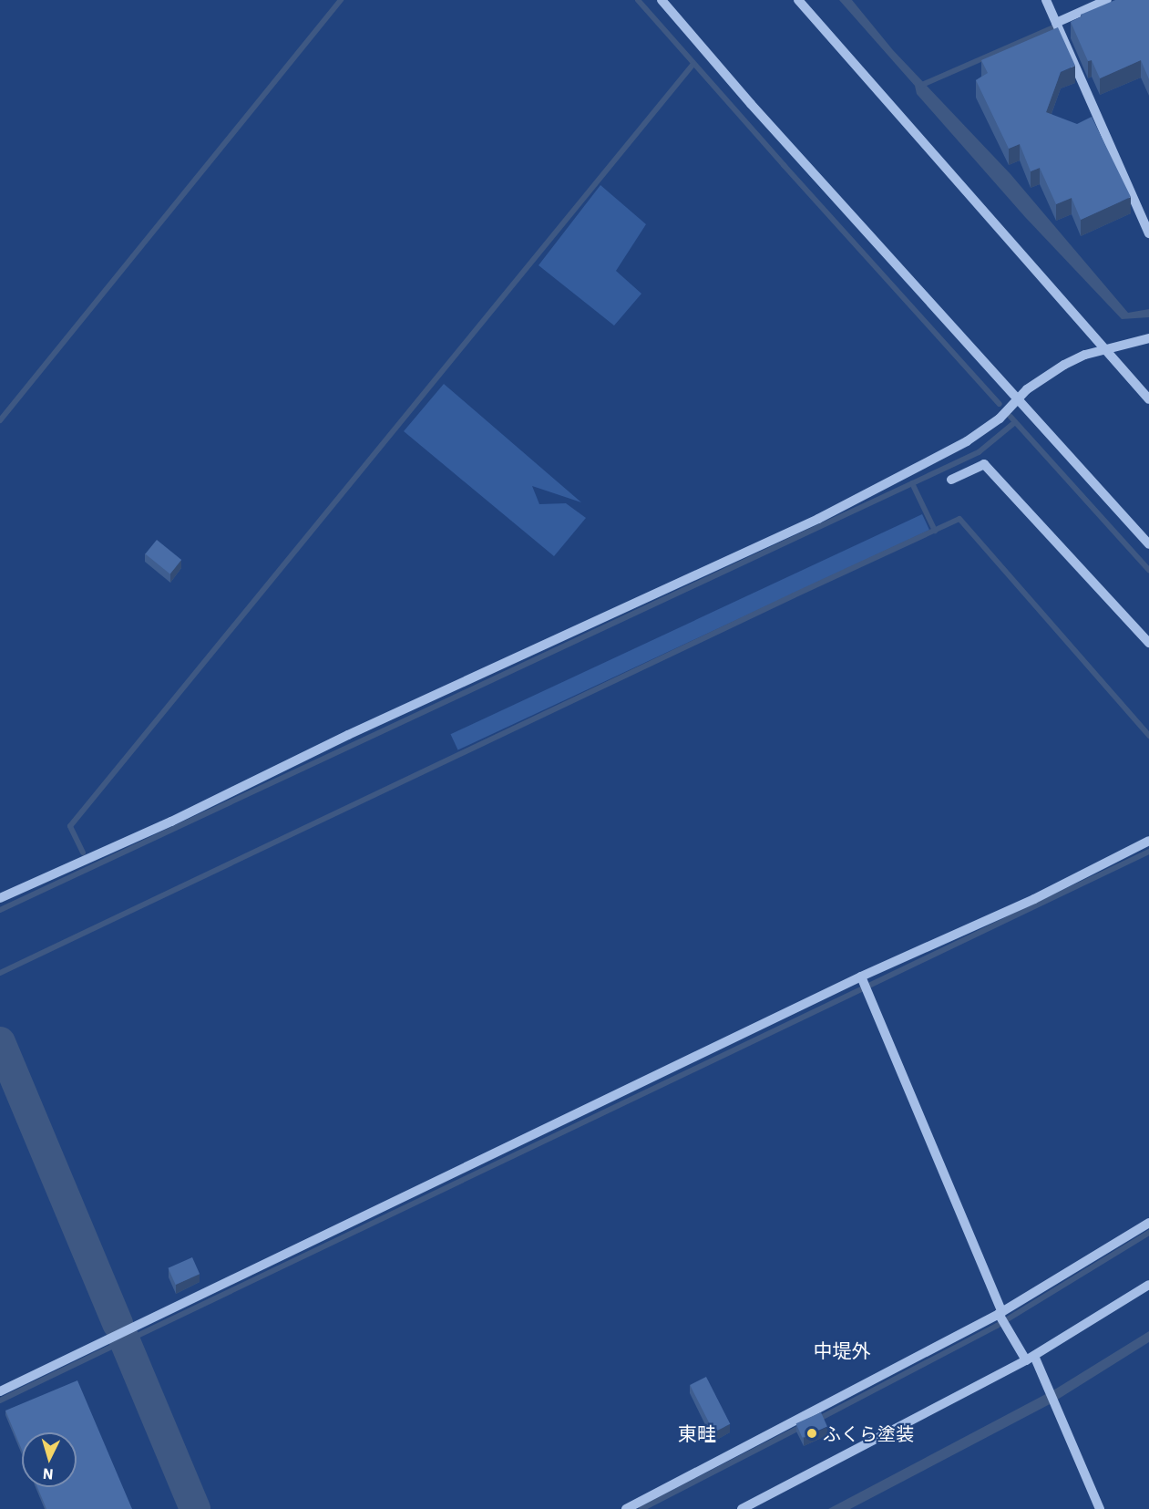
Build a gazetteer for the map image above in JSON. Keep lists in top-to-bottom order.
{
  "districts": ["中堤外", "東畦"],
  "places": ["ふくら塗装"],
  "north": "bottom"
}
